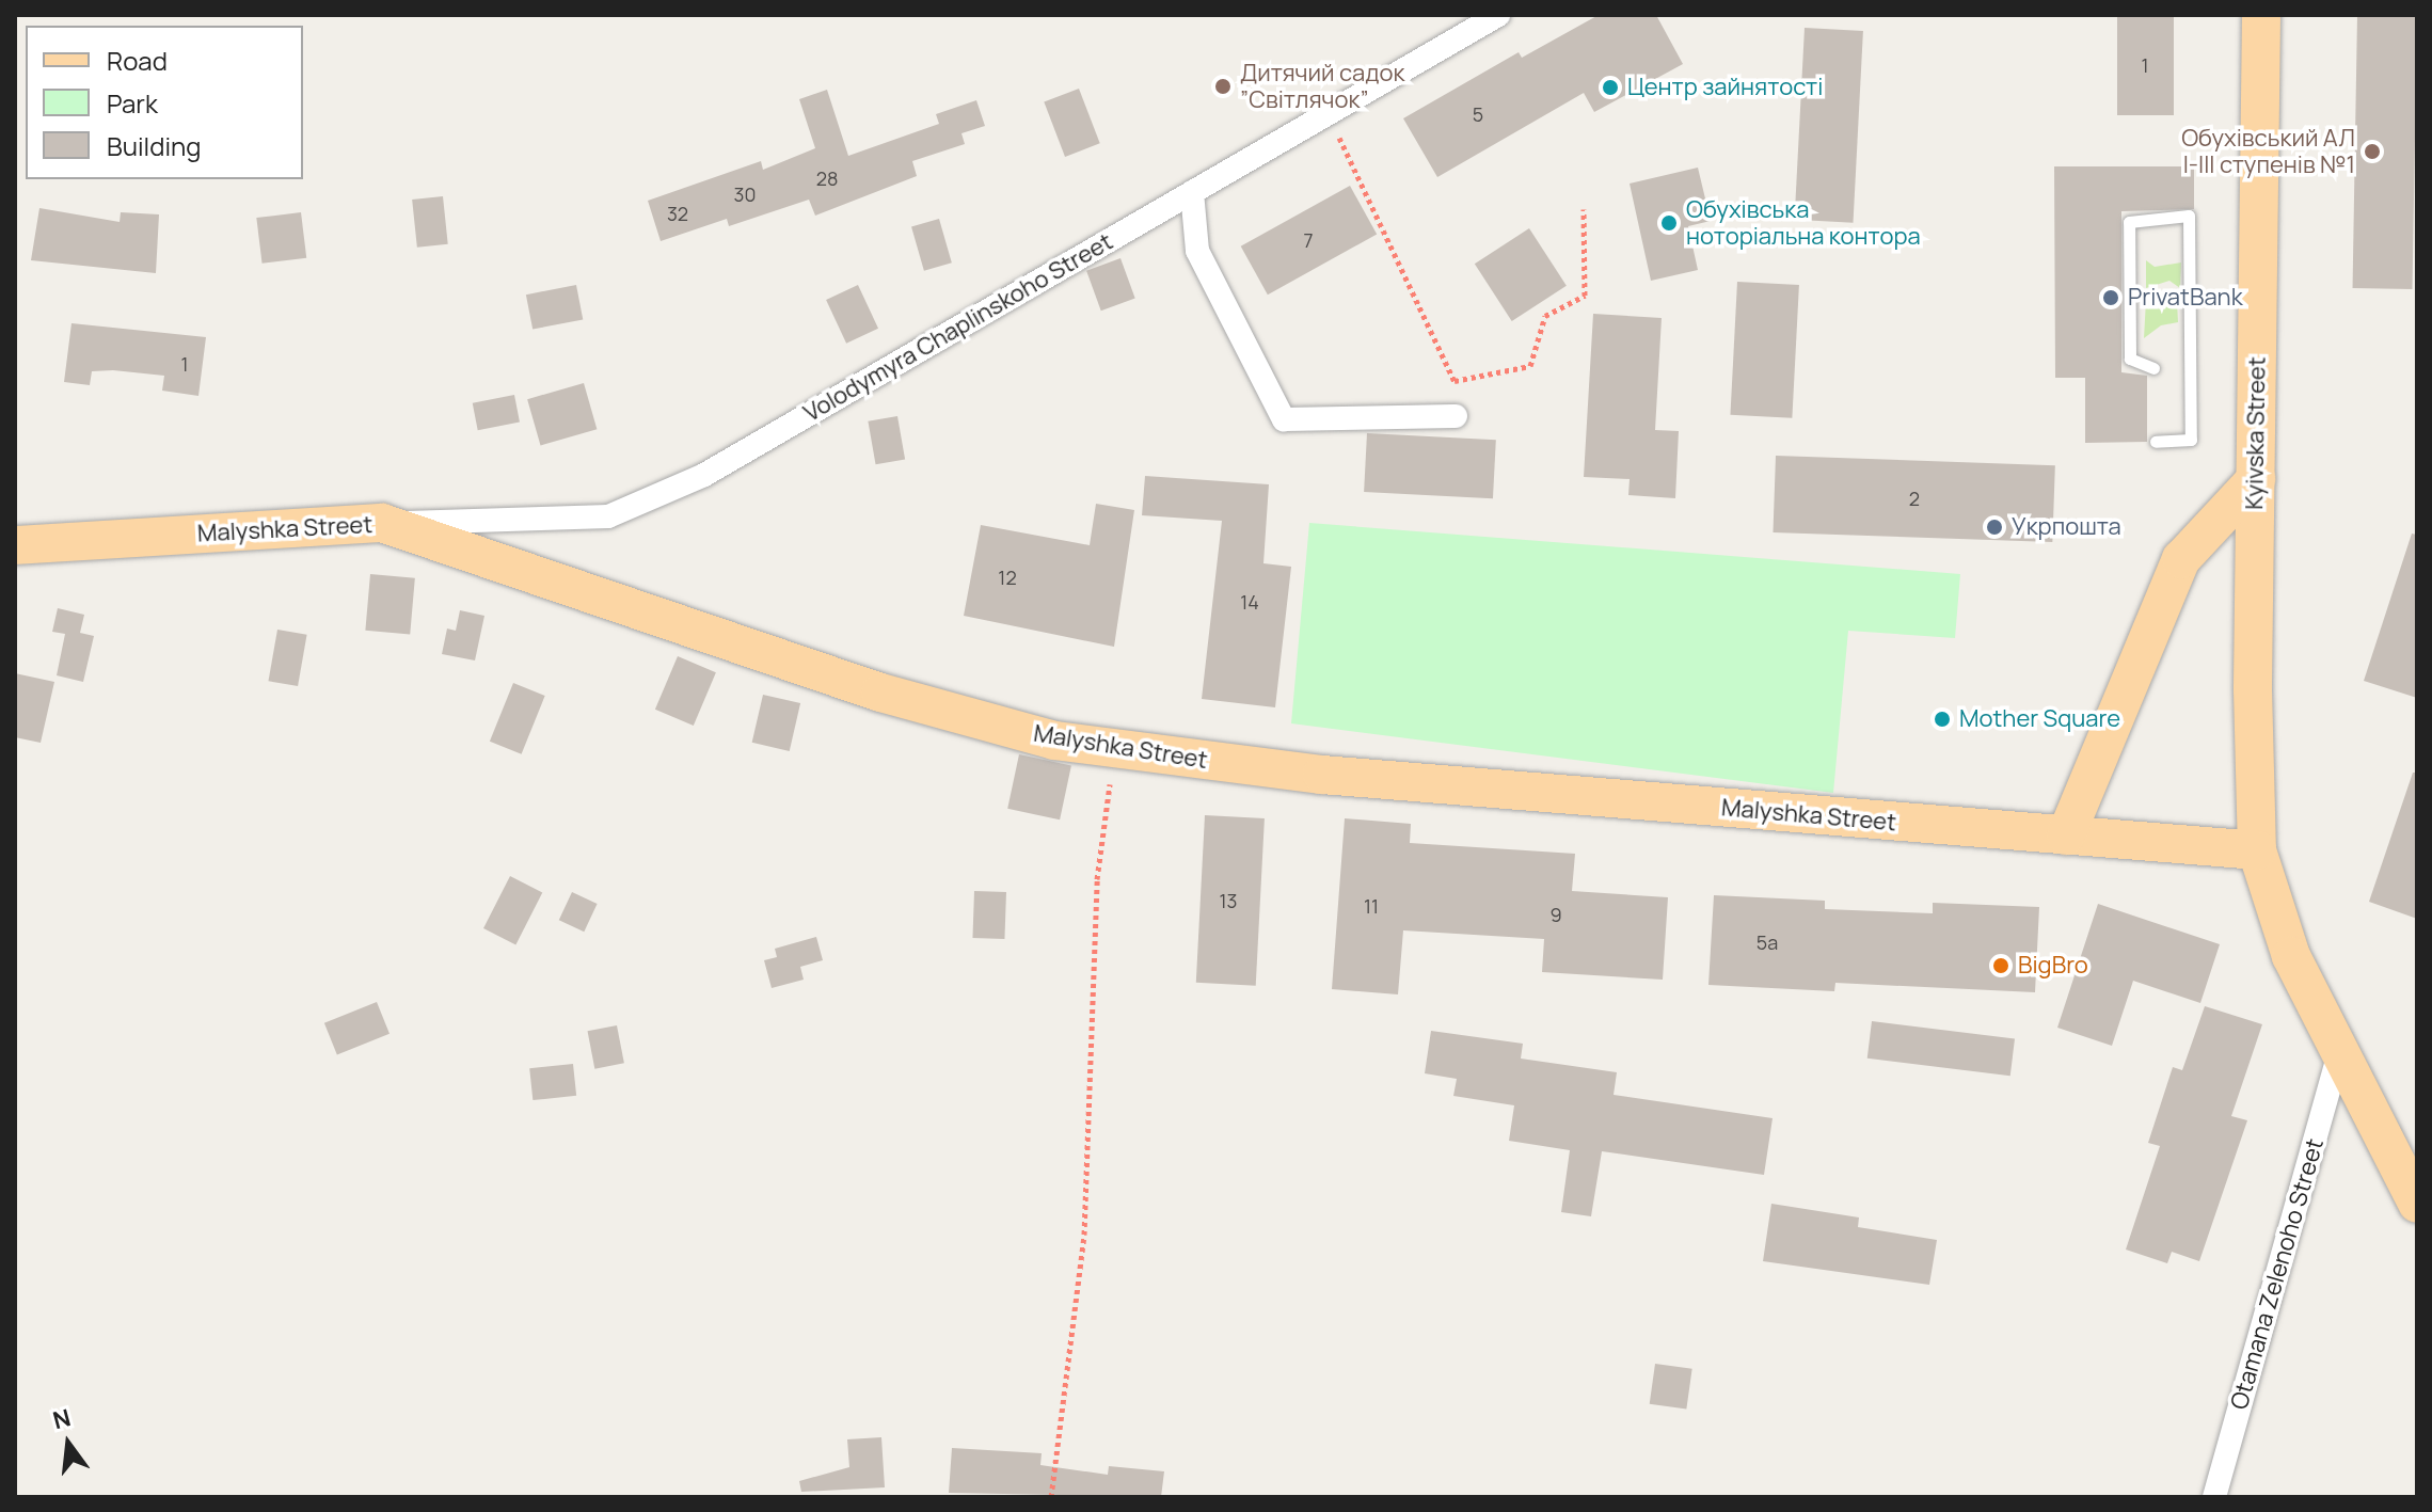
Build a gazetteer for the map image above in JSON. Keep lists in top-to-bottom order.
{
  "streets": {
    "main road": ["Kyivska Street", "Malyshka Street"],
    "street": ["Volodymyra Chaplinskoho Street", "Otamana Zelenoho Street"]
  },
  "crossings": [
    ["Volodymyra Chaplinskoho Street", "Malyshka Street"],
    ["Kyivska Street", "Malyshka Street"],
    ["Kyivska Street", "Otamana Zelenoho Street"]
  ],
  "places": [
    "Дитячий садок ”Світлячок”",
    "Центр зайнятості",
    "Обухівський АЛ І-ІІІ ступенів №1",
    "Обухівська ноторіальна контора",
    "PrivatBank",
    "Укрпошта",
    "Mother Square",
    "BigBro"
  ],
  "house_numbers": [
    "1",
    "5",
    "28",
    "30",
    "32",
    "7",
    "1",
    "2",
    "12",
    "14",
    "13",
    "11",
    "9",
    "5а"
  ],
  "legend": ["Road", "Park", "Building"],
  "north": "top"
}
